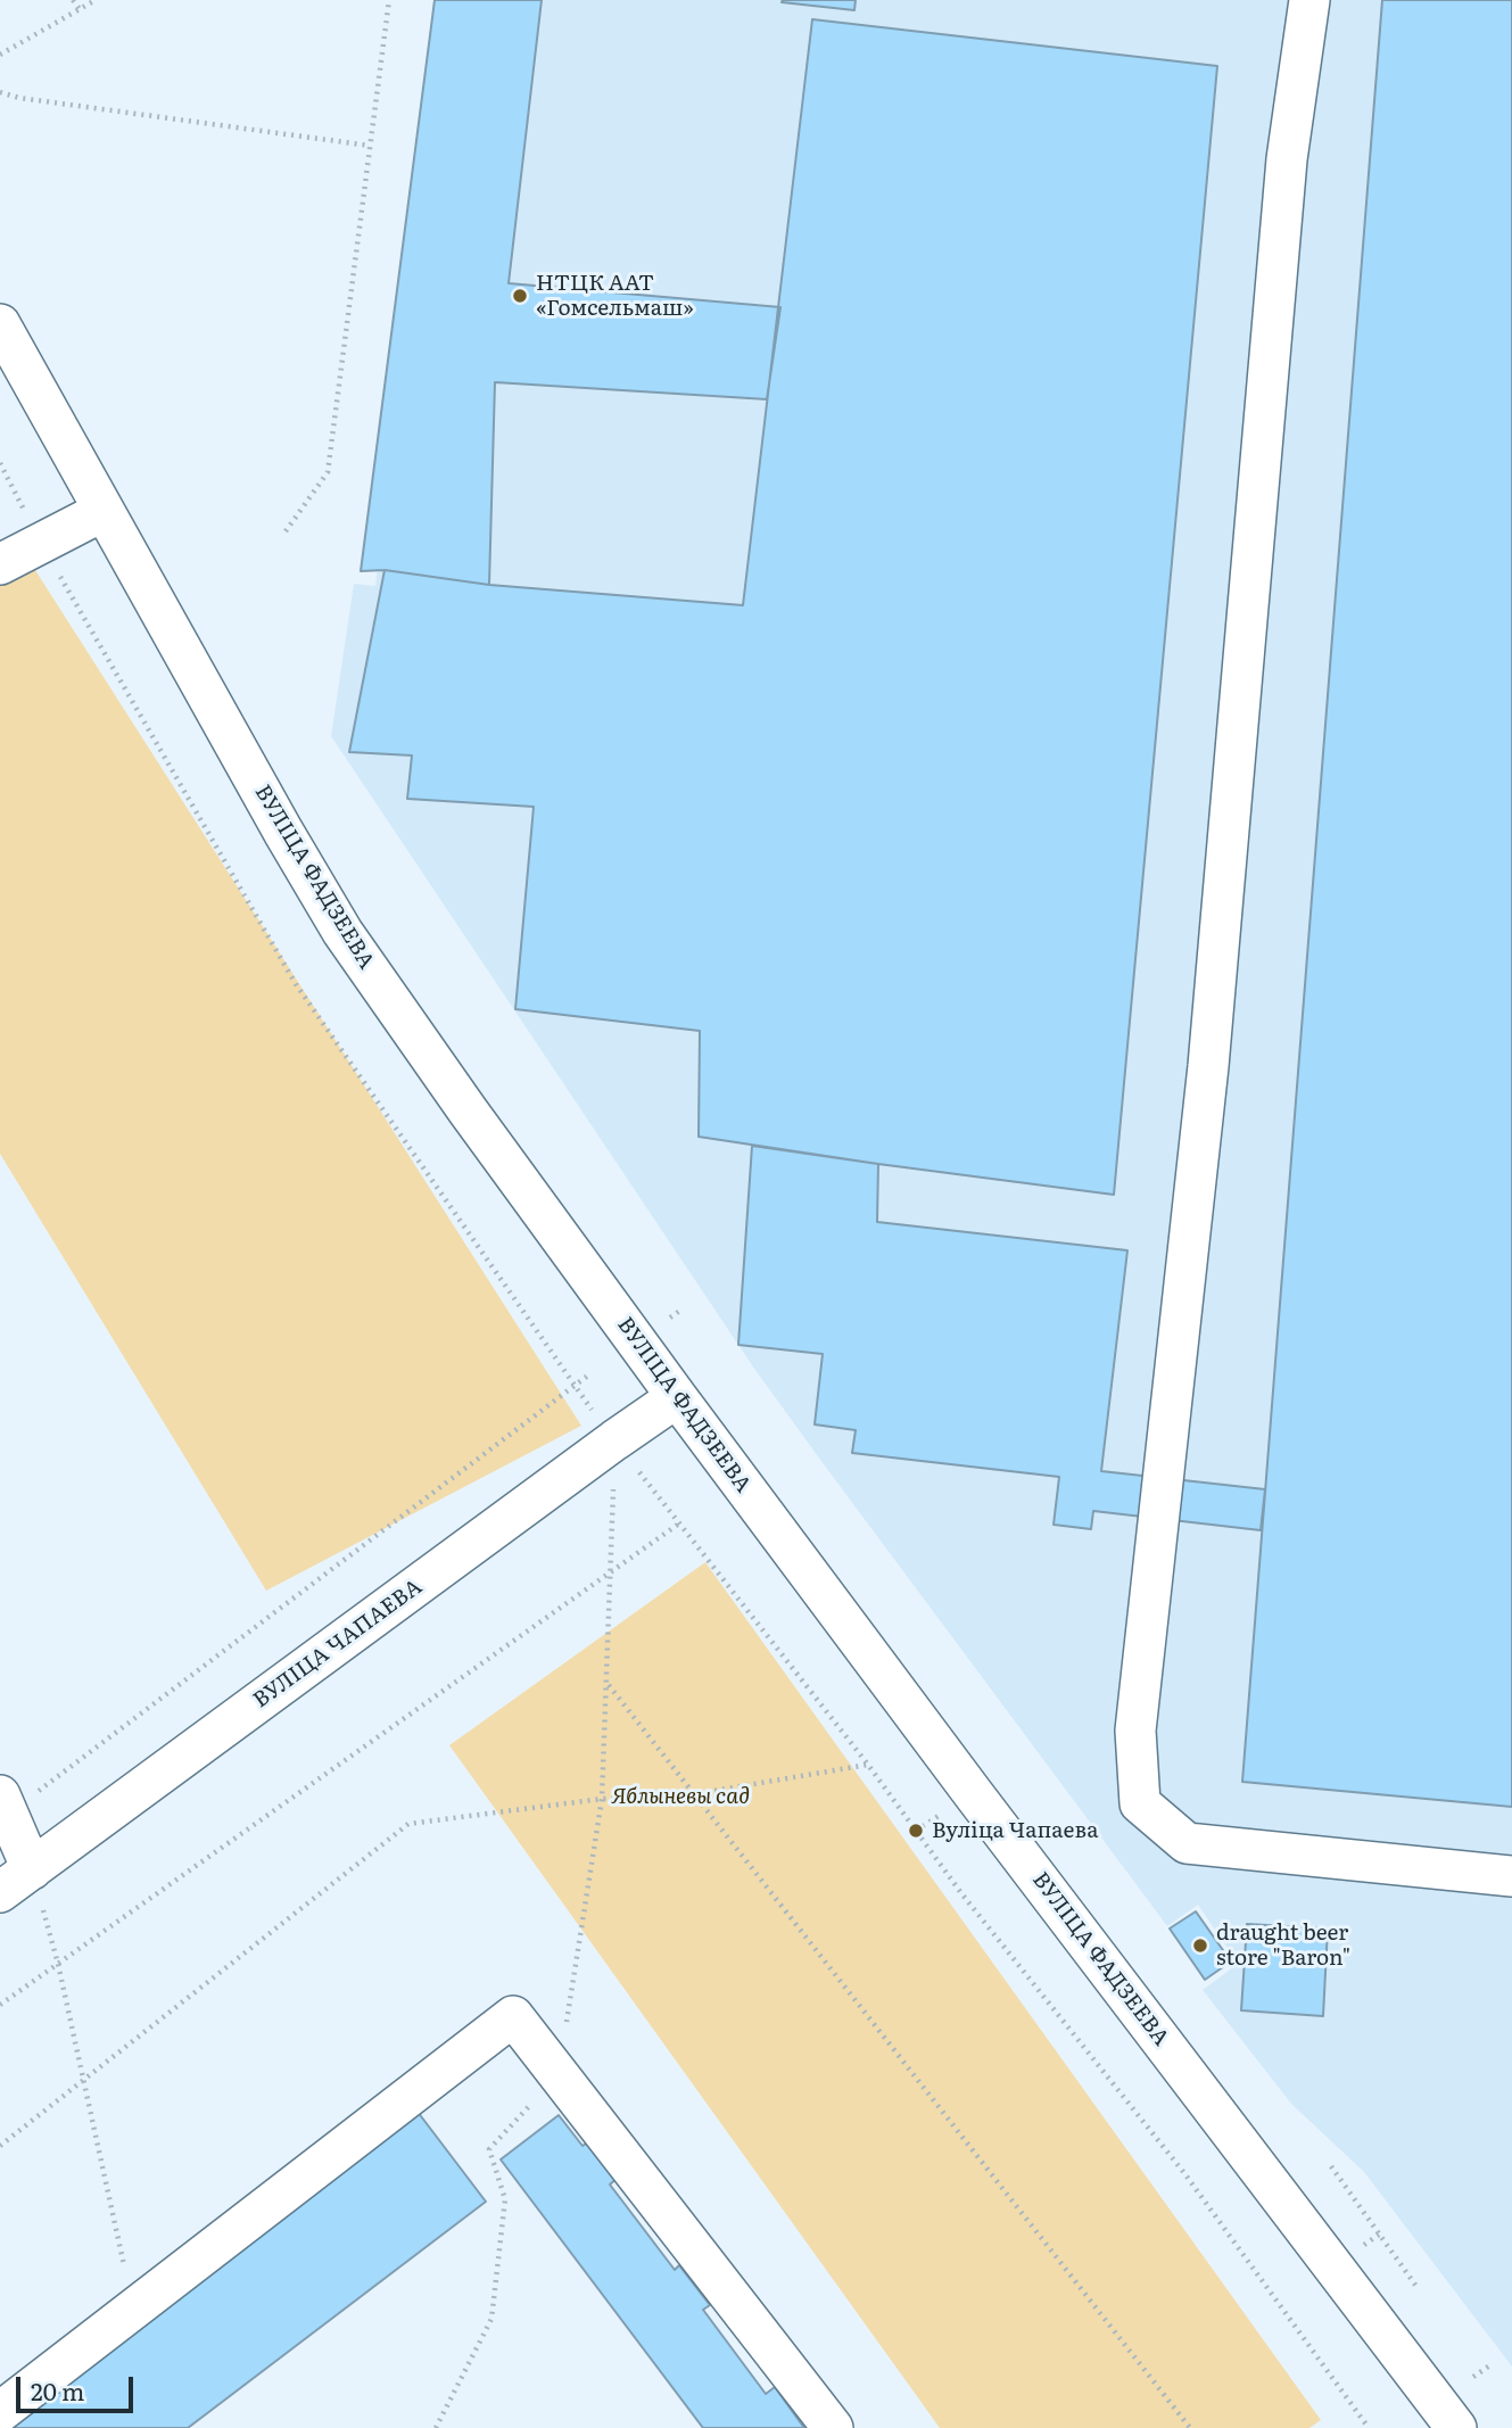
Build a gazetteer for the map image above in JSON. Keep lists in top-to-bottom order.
{
  "streets": {
    "street": ["ВУЛІЦА ФАДЗЕЕВА", "ВУЛІЦА ЧАПАЕВА"]
  },
  "crossings": [
    ["ВУЛІЦА ФАДЗЕЕВА", "ВУЛІЦА ЧАПАЕВА"]
  ],
  "parks": ["Яблыневы сад"],
  "places": ["НТЦК ААТ «Гомсельмаш»", "Вуліца Чапаева", "draught beer store \"Baron\""],
  "scale_bar": "20 m"
}
